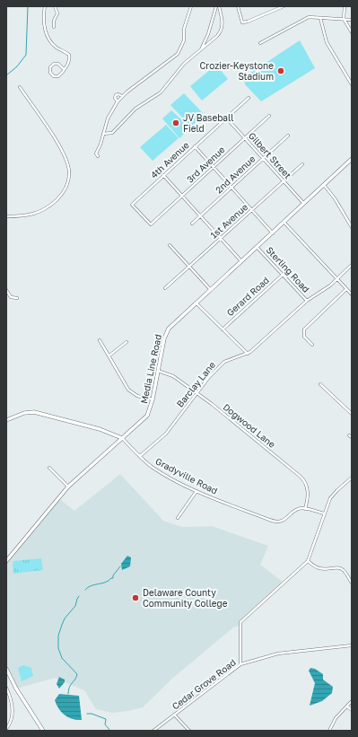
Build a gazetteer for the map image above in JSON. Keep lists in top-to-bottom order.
{
  "streets": {
    "main road": ["Media Line Road", "Gradyville Road"],
    "street": [
      "Gilbert Street",
      "4th Avenue",
      "3rd Avenue",
      "2nd Avenue",
      "1st Avenue",
      "Sterling Road",
      "Gerard Road",
      "Barclay Lane",
      "Dogwood Lane",
      "Cedar Grove Road"
    ]
  },
  "crossings": [
    ["Gilbert Street", "4th Avenue"],
    ["Gilbert Street", "3rd Avenue"],
    ["Gilbert Street", "2nd Avenue"],
    ["Gilbert Street", "1st Avenue"],
    ["Gilbert Street", "Media Line Road"],
    ["4th Avenue", "3rd Avenue"],
    ["Sterling Road", "Gerard Road"],
    ["Sterling Road", "Media Line Road"],
    ["Sterling Road", "Barclay Lane"],
    ["Media Line Road", "Dogwood Lane"],
    ["Media Line Road", "Gradyville Road"],
    ["Barclay Lane", "Dogwood Lane"],
    ["Barclay Lane", "Gradyville Road"],
    ["Dogwood Lane", "Gradyville Road"]
  ],
  "places": ["Crozier-Keystone Stadium", "JV Baseball Field", "Delaware County Community College"]
}
